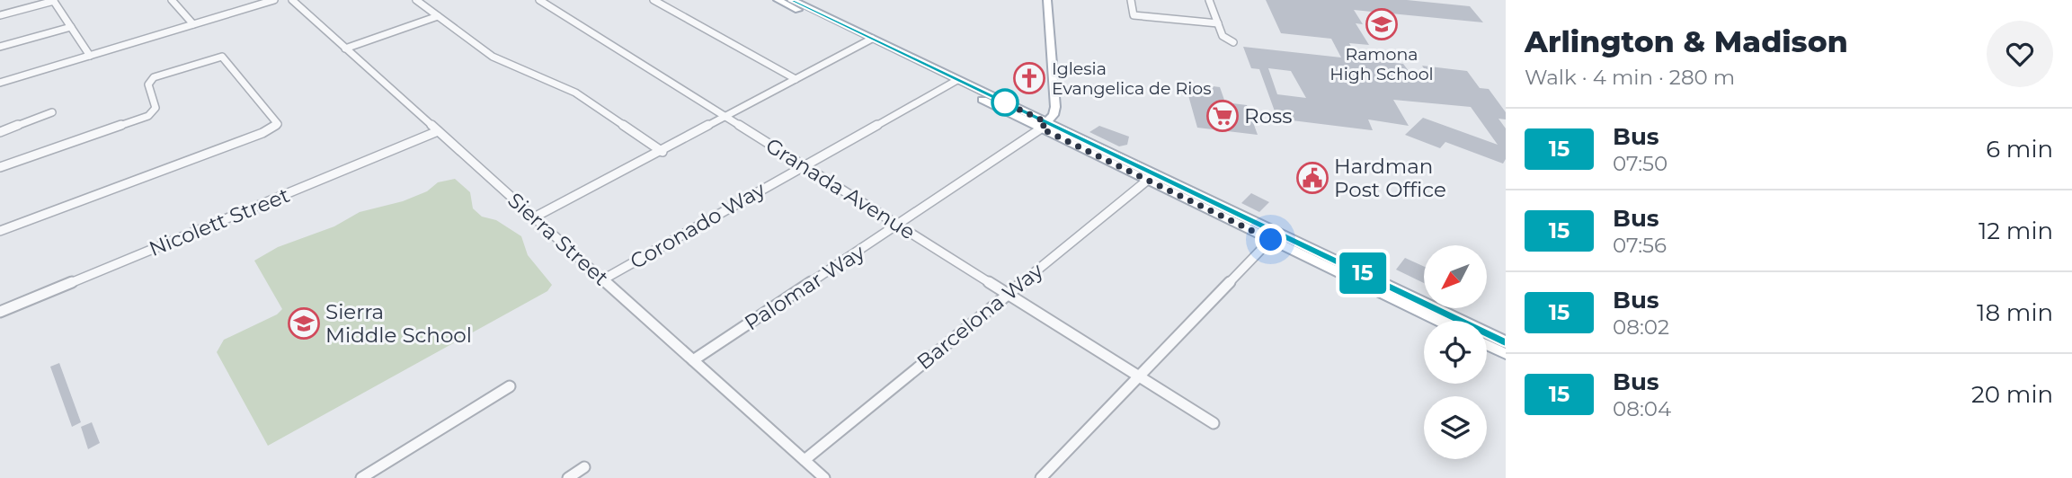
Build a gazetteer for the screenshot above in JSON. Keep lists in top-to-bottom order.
{
  "streets": {
    "street": [
      "Granada Avenue",
      "Nicolett Street",
      "Coronado Way",
      "Sierra Street",
      "Palomar Way",
      "Barcelona Way"
    ]
  },
  "crossings": [
    ["Granada Avenue", "Coronado Way"],
    ["Granada Avenue", "Palomar Way"],
    ["Granada Avenue", "Barcelona Way"],
    ["Nicolett Street", "Sierra Street"],
    ["Coronado Way", "Sierra Street"],
    ["Sierra Street", "Palomar Way"],
    ["Sierra Street", "Barcelona Way"]
  ],
  "places": {
    "school or university": ["Ramona High School", "Sierra Middle School"],
    "church": ["Iglesia Evangelica de Rios"],
    "supermarket": ["Ross"],
    "public building": ["Hardman Post Office"]
  },
  "lines": ["bus line 15"],
  "north": "bottom left",
  "page": {
    "on_map": "15",
    "heading": ["Arlington & Madison", "Walk · 4 min · 280 m"],
    "list": [
      {
        "mark": "15",
        "name": "Bus",
        "note": "07:50",
        "value": "6 min"
      },
      {
        "mark": "15",
        "name": "Bus",
        "note": "07:56",
        "value": "12 min"
      },
      {
        "mark": "15",
        "name": "Bus",
        "note": "08:02",
        "value": "18 min"
      },
      {
        "mark": "15",
        "name": "Bus",
        "note": "08:04",
        "value": "20 min"
      }
    ]
  }
}
